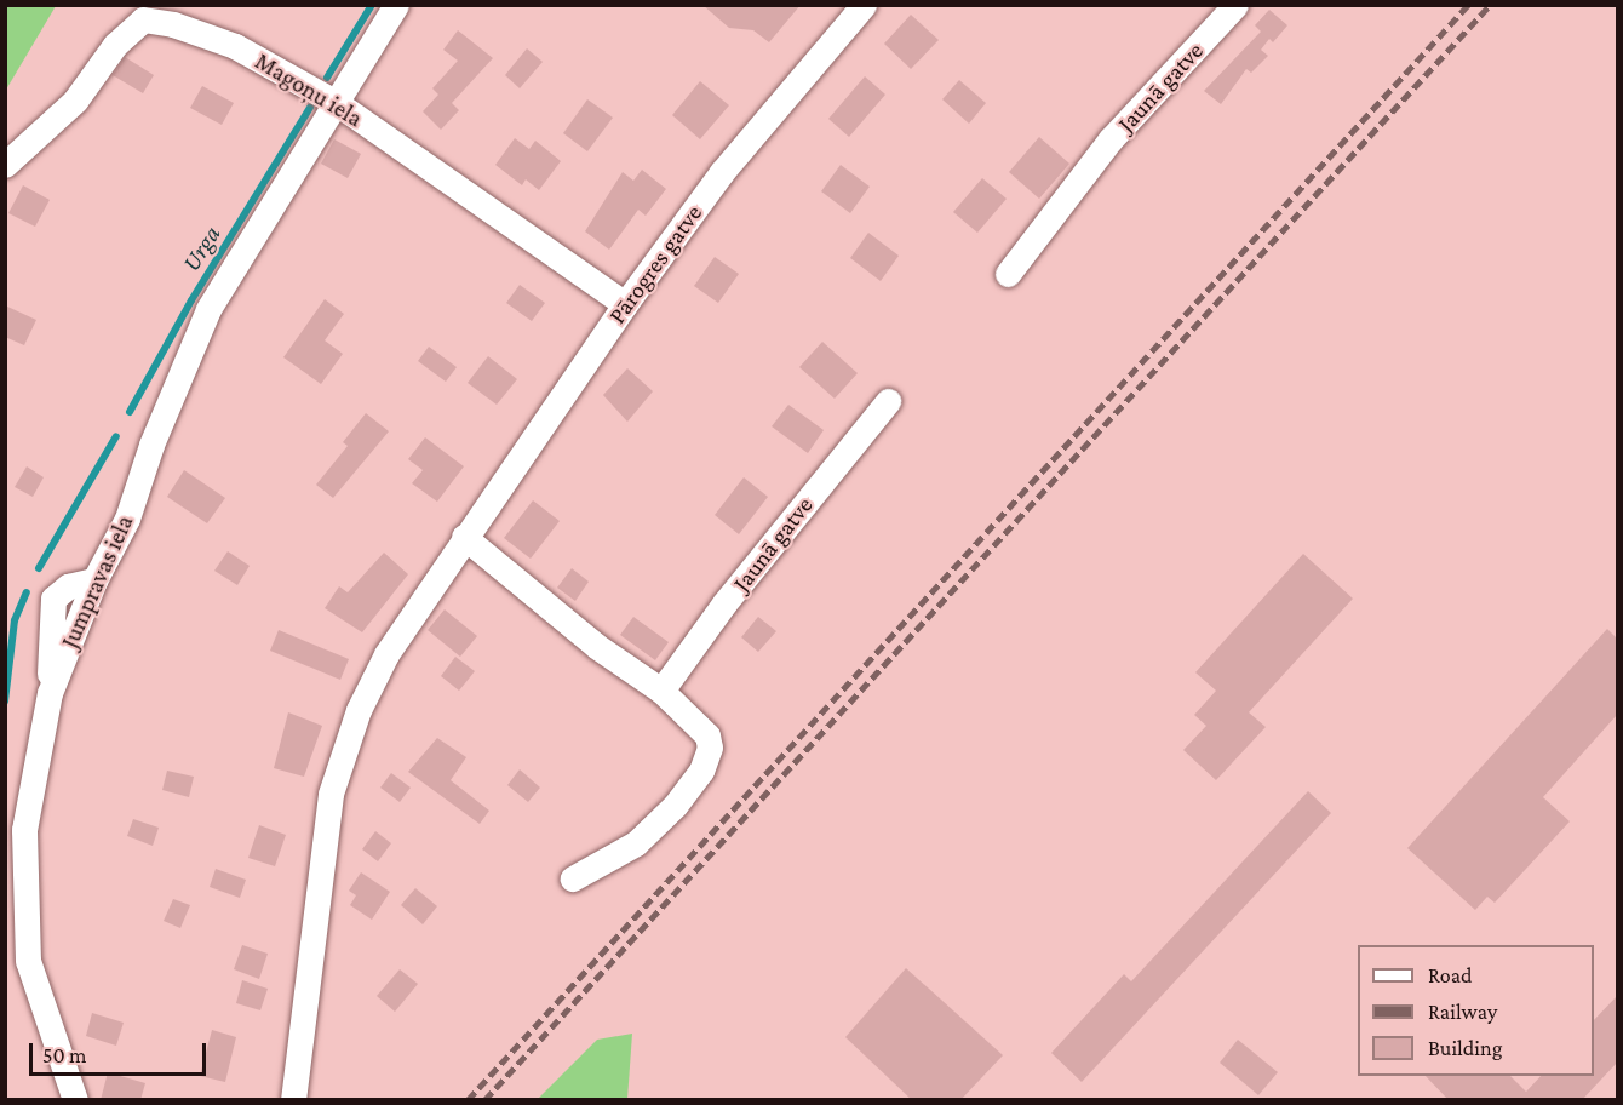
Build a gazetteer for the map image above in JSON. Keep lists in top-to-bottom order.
{
  "streets": {
    "street": [
      "Jaunā gatve",
      "Magoņu iela",
      "Pārogres gatve",
      "Jumpravas iela"
    ]
  },
  "crossings": [
    ["Magoņu iela", "Pārogres gatve"],
    ["Magoņu iela", "Jumpravas iela"]
  ],
  "water": ["Urga"],
  "legend": ["Road", "Railway", "Building"],
  "scale_bar": "50 m"
}
